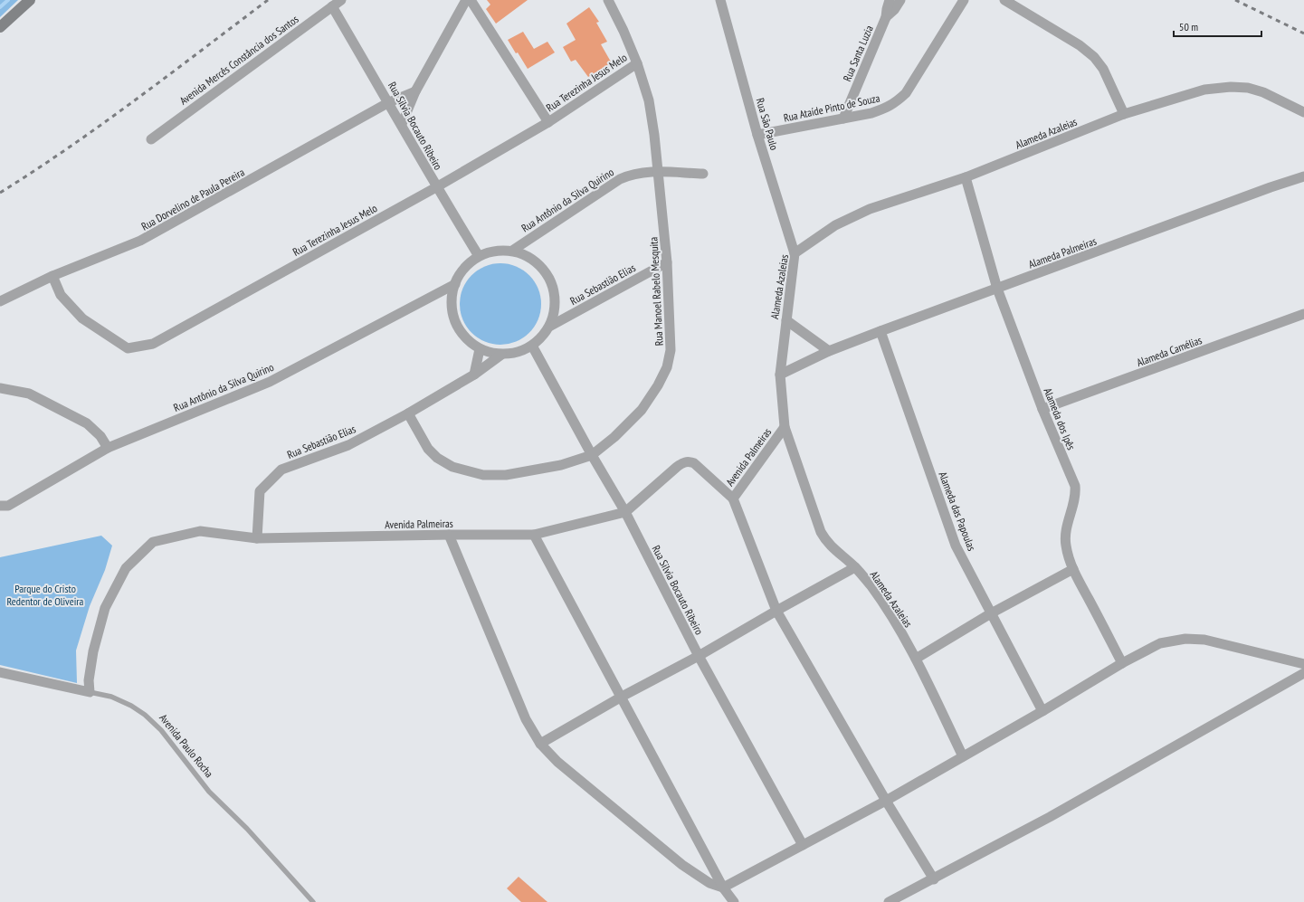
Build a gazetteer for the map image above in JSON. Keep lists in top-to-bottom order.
{
  "streets": {
    "street": [
      "Rua Santa Luzia",
      "Avenida Mercês Constância dos Santos",
      "Rua Terezinha Jesus Melo",
      "Rua Ataíde Pinto de Souza",
      "Rua São Paulo",
      "Rua Silvia Bocauto Ribeiro",
      "Alameda Azaleias",
      "Rua Dorvelino de Paula Pereira",
      "Rua Antônio da Silva Quirino",
      "Alameda Palmeiras",
      "Rua Sebastião Elias",
      "Rua Manoel Rabelo Mesquita",
      "Alameda Camélias",
      "Alameda dos Ipês",
      "Avenida Palmeiras",
      "Alameda das Papoulas",
      "Avenida Paulo Rocha"
    ]
  },
  "crossings": [
    ["Rua Santa Luzia", "Rua Ataíde Pinto de Souza"],
    ["Avenida Mercês Constância dos Santos", "Rua Silvia Bocauto Ribeiro"],
    ["Rua Terezinha Jesus Melo", "Rua Silvia Bocauto Ribeiro"],
    ["Rua Terezinha Jesus Melo", "Rua Dorvelino de Paula Pereira"],
    ["Rua Terezinha Jesus Melo", "Rua Manoel Rabelo Mesquita"],
    ["Rua Ataíde Pinto de Souza", "Rua São Paulo"],
    ["Rua São Paulo", "Alameda Azaleias"],
    ["Rua Silvia Bocauto Ribeiro", "Rua Dorvelino de Paula Pereira"],
    ["Rua Silvia Bocauto Ribeiro", "Rua Antônio da Silva Quirino"],
    ["Rua Silvia Bocauto Ribeiro", "Rua Sebastião Elias"],
    ["Rua Silvia Bocauto Ribeiro", "Rua Manoel Rabelo Mesquita"],
    ["Rua Silvia Bocauto Ribeiro", "Avenida Palmeiras"],
    ["Alameda Azaleias", "Alameda Palmeiras"],
    ["Alameda Azaleias", "Alameda dos Ipês"],
    ["Alameda Azaleias", "Avenida Palmeiras"],
    ["Rua Antônio da Silva Quirino", "Rua Sebastião Elias"],
    ["Rua Antônio da Silva Quirino", "Rua Manoel Rabelo Mesquita"],
    ["Alameda Palmeiras", "Alameda dos Ipês"],
    ["Alameda Palmeiras", "Alameda das Papoulas"],
    ["Rua Sebastião Elias", "Rua Manoel Rabelo Mesquita"],
    ["Rua Sebastião Elias", "Avenida Palmeiras"],
    ["Alameda Camélias", "Alameda dos Ipês"],
    ["Avenida Palmeiras", "Avenida Paulo Rocha"]
  ],
  "parks": ["Parque do Cristo Redentor de Oliveira"],
  "scale_bar": "50 m"
}
